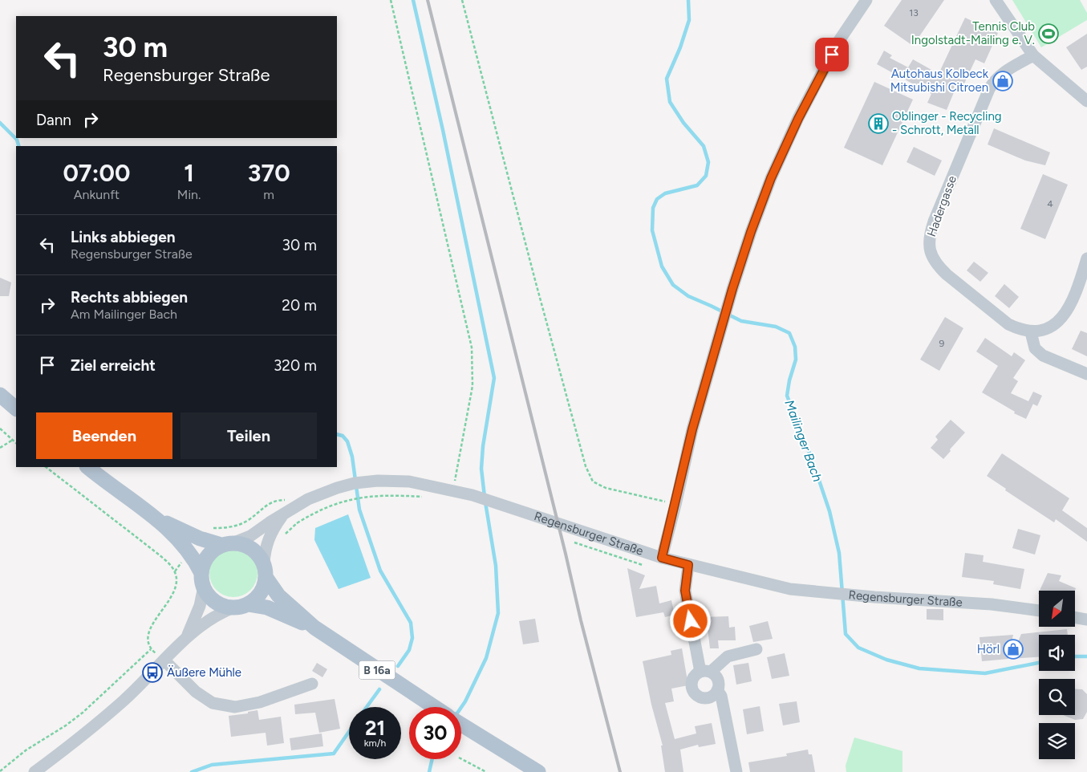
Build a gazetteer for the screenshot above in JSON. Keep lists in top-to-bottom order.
{
  "streets": {
    "main road": ["B 16a"],
    "street": ["Hadergasse", "Regensburger Straße"]
  },
  "crossings": [
    ["Regensburger Straße", "B 16a"]
  ],
  "water": ["Mailinger Bach"],
  "places": {
    "sports": ["Tennis Club Ingolstadt-Mailing e. V."],
    "shop": ["Autohaus Kolbeck Mitsubishi Citroen", "Hörl"],
    "building": ["Oblinger - Recycling - Schrott, Metall"],
    "bus stop": ["Äußere Mühle"]
  },
  "house_numbers": ["13", "4", "9"],
  "north": "bottom left",
  "page": {
    "turn": ["30 m", "Regensburger Straße"],
    "then": "Dann",
    "eta": [
      "07:00",
      "Ankunft",
      "1",
      "Min.",
      "370",
      "m"
    ],
    "list": [
      {
        "name": "Links abbiegen",
        "note": "Regensburger Straße",
        "value": "30 m"
      },
      {
        "name": "Rechts abbiegen",
        "note": "Am Mailinger Bach",
        "value": "20 m"
      },
      {
        "name": "Ziel erreicht",
        "value": "320 m"
      }
    ],
    "buttons": ["Beenden", "Teilen"],
    "speed": "21 km/h",
    "limit": "30"
  }
}
